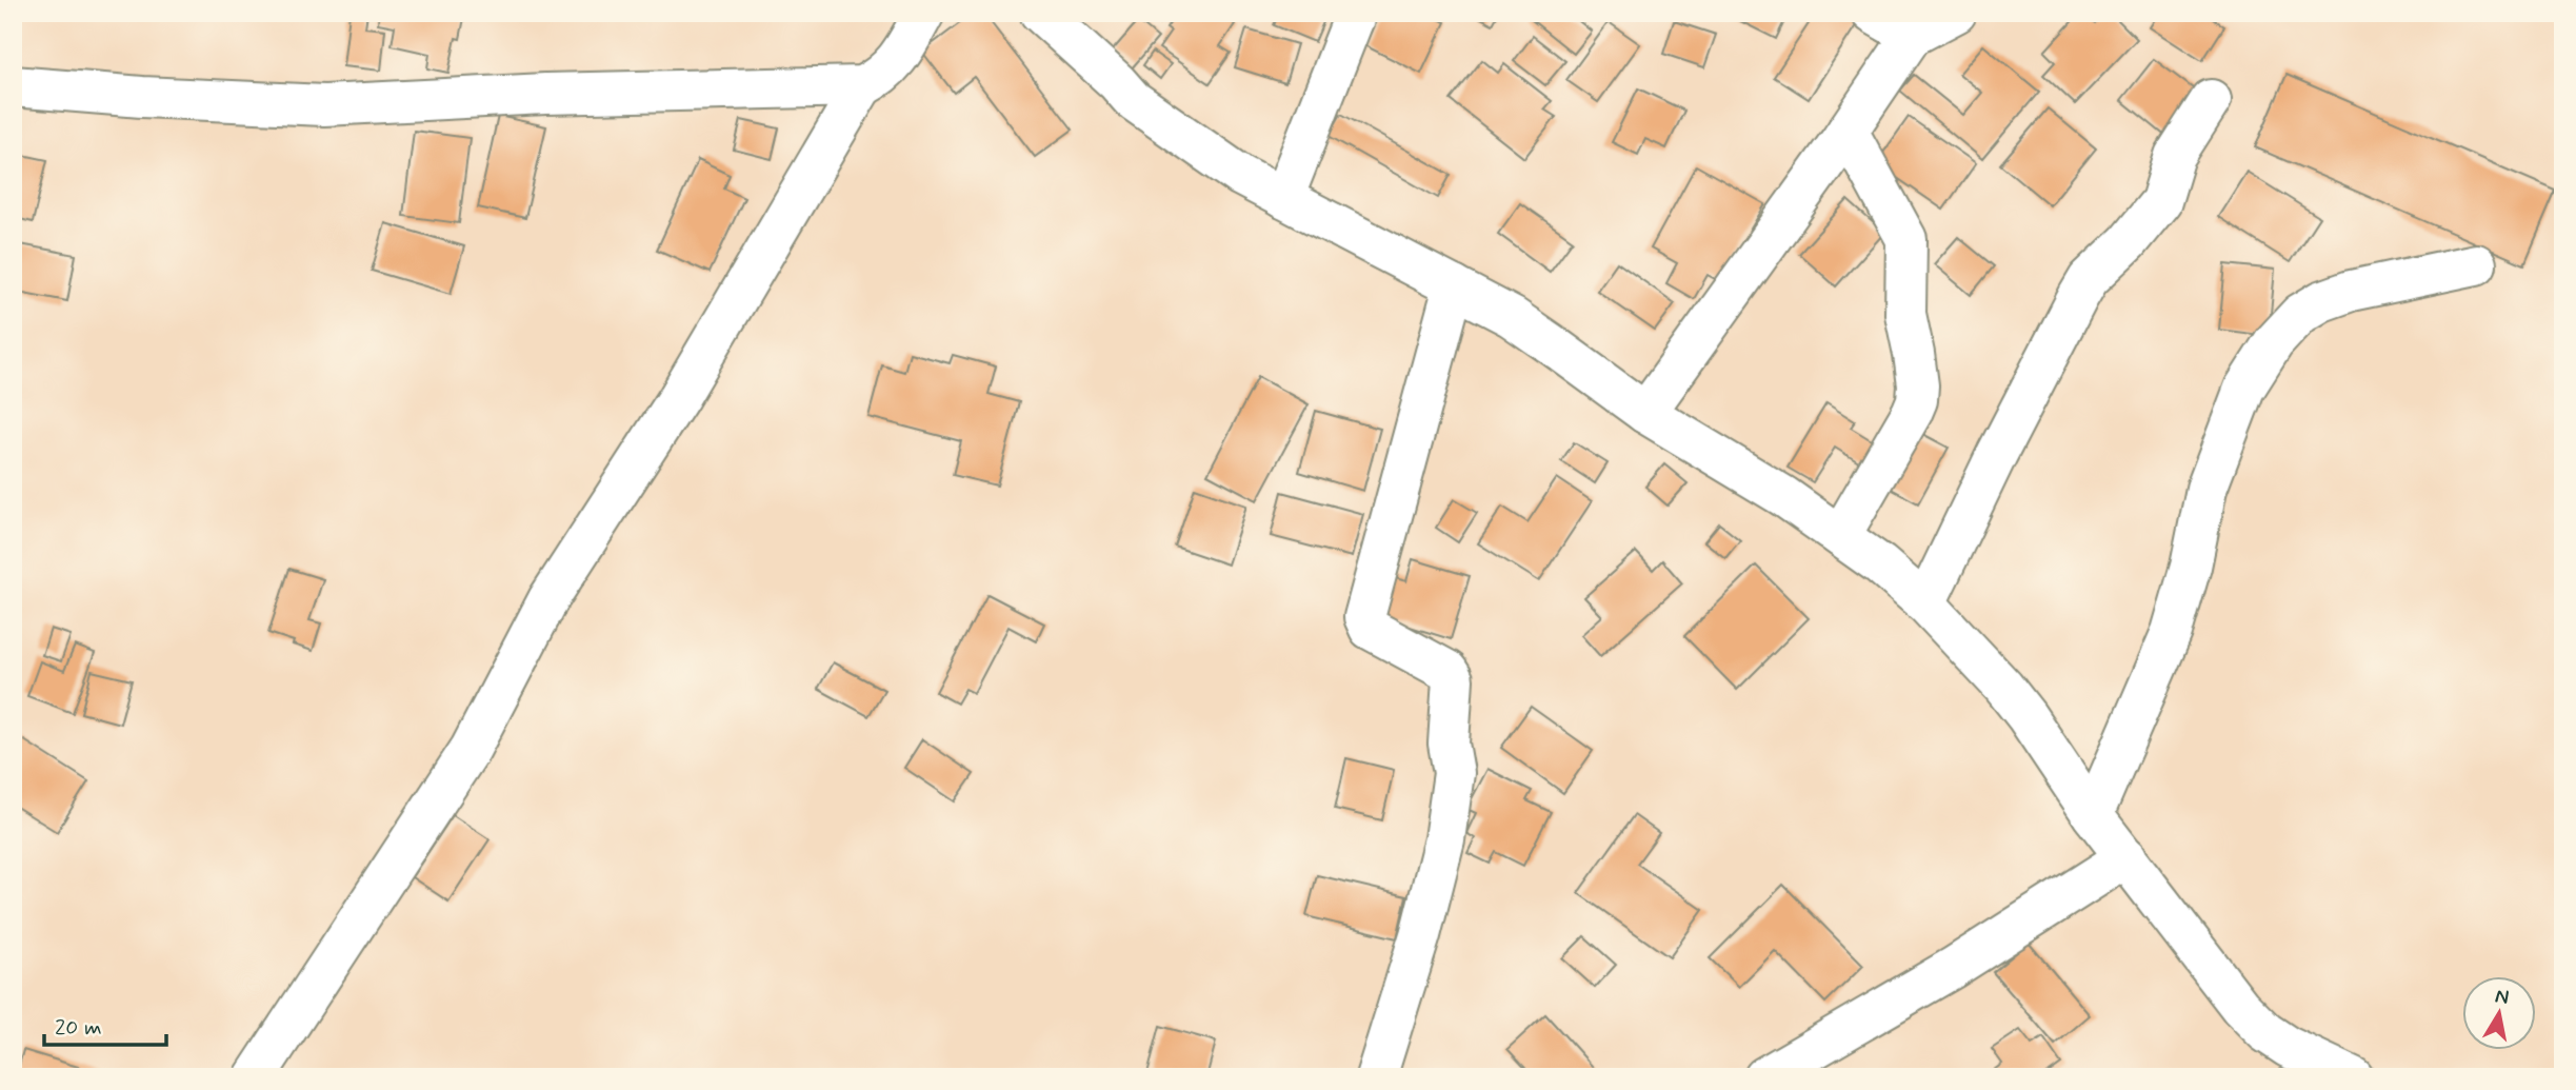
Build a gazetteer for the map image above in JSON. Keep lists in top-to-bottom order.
{
  "scale_bar": "20 m",
  "north": "top"
}
